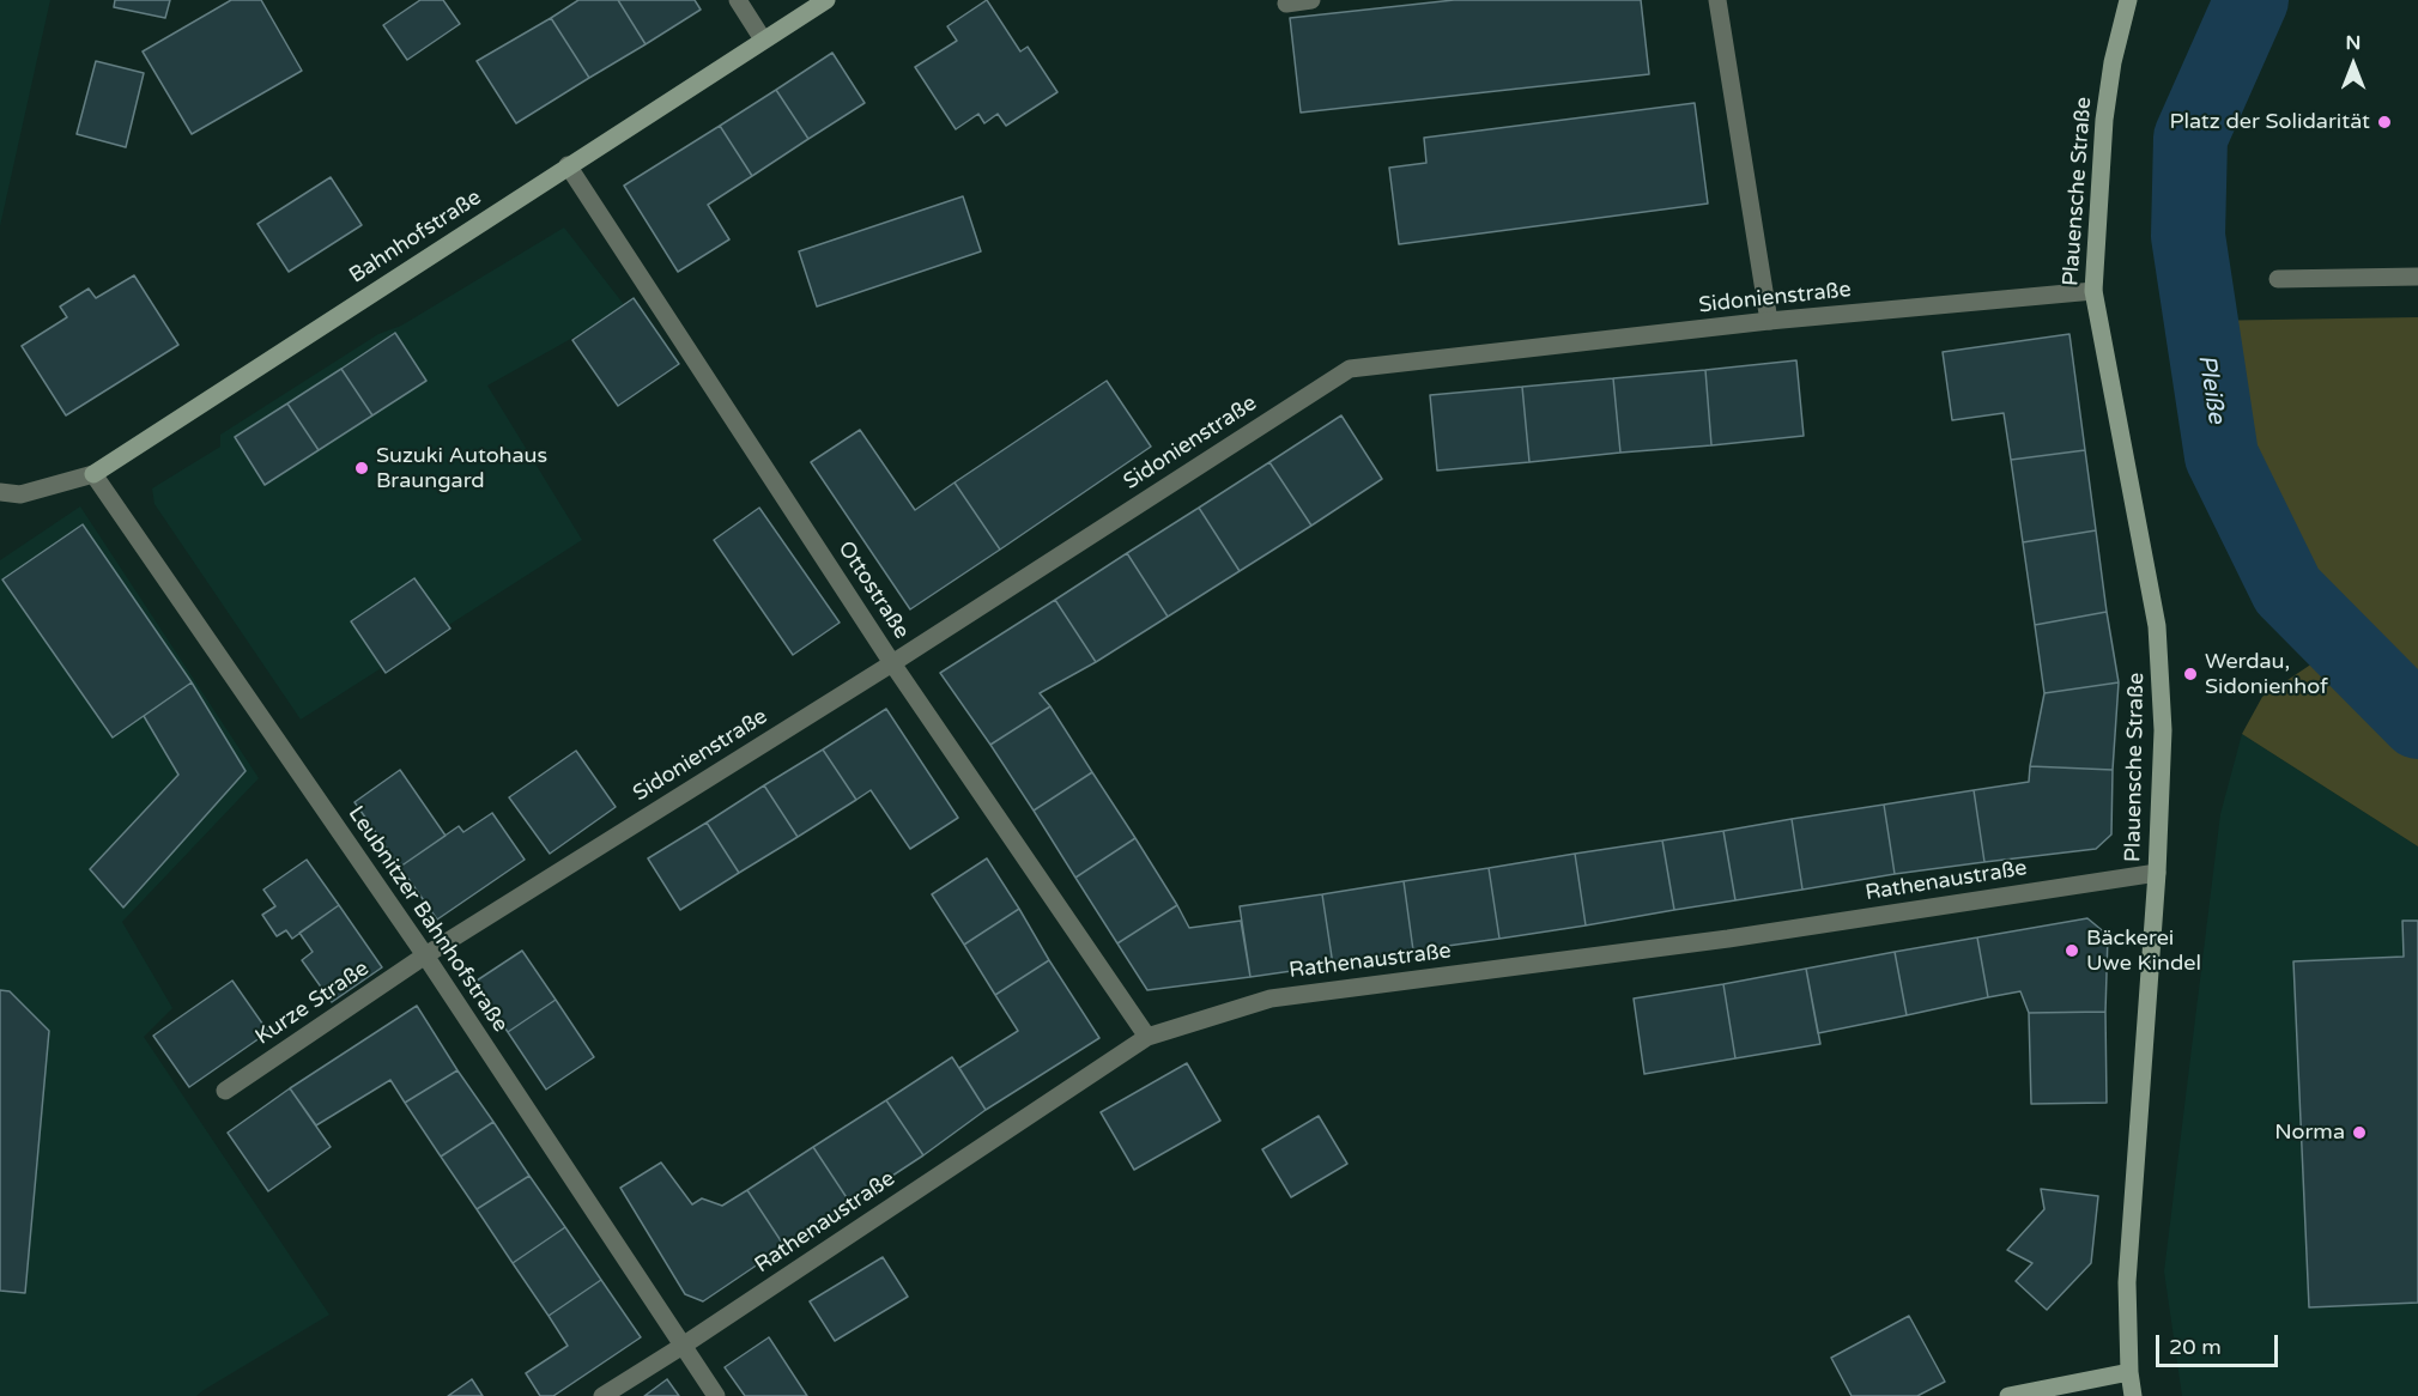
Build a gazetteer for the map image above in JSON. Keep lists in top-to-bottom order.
{
  "streets": {
    "street": [
      "Plauensche Straße",
      "Bahnhofstraße",
      "Sidonienstraße",
      "Ottostraße",
      "Rathenaustraße",
      "Leubnitzer Bahnhofstraße",
      "Kurze Straße"
    ]
  },
  "crossings": [
    ["Plauensche Straße", "Sidonienstraße"],
    ["Plauensche Straße", "Rathenaustraße"],
    ["Bahnhofstraße", "Ottostraße"],
    ["Bahnhofstraße", "Leubnitzer Bahnhofstraße"],
    ["Sidonienstraße", "Ottostraße"],
    ["Sidonienstraße", "Leubnitzer Bahnhofstraße"],
    ["Sidonienstraße", "Kurze Straße"],
    ["Ottostraße", "Rathenaustraße"],
    ["Rathenaustraße", "Leubnitzer Bahnhofstraße"],
    ["Leubnitzer Bahnhofstraße", "Kurze Straße"]
  ],
  "water": ["Pleiße"],
  "places": [
    "Platz der Solidarität",
    "Suzuki Autohaus Braungard",
    "Werdau, Sidonienhof",
    "Bäckerei Uwe Kindel",
    "Norma"
  ],
  "scale_bar": "20 m",
  "north": "top"
}
